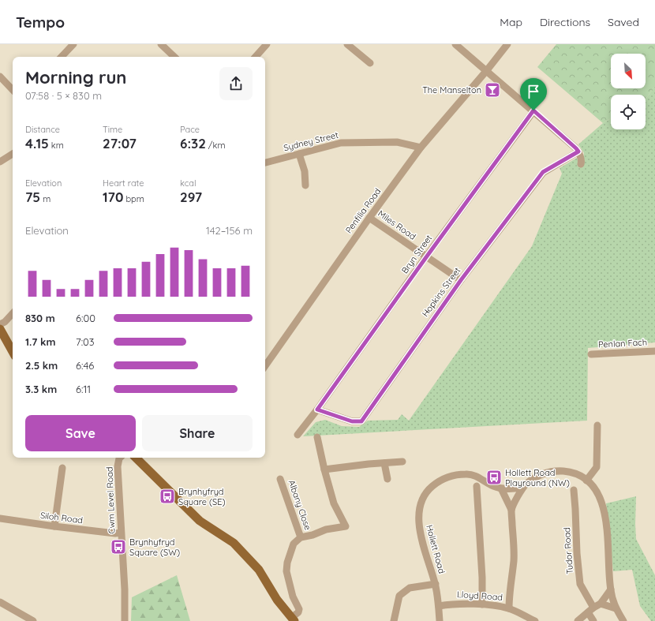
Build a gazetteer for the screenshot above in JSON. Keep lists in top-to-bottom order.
{
  "streets": {
    "street": [
      "Sydney Street",
      "Penfilia Road",
      "Miles Road",
      "Bryn Street",
      "Hopkins Street",
      "Penlan Fach",
      "Cwm Level Road",
      "Albany Close",
      "Siloh Road",
      "Hollett Road",
      "Tudor Road",
      "Lloyd Road"
    ]
  },
  "crossings": [
    ["Sydney Street", "Penfilia Road"],
    ["Penfilia Road", "Miles Road"],
    ["Miles Road", "Bryn Street"],
    ["Miles Road", "Hopkins Street"],
    ["Bryn Street", "Hopkins Street"],
    ["Cwm Level Road", "Siloh Road"],
    ["Hollett Road", "Lloyd Road"]
  ],
  "places": {
    "bar": ["The Manselton"],
    "bus stop": ["Hollett Road Playround (NW)", "Brynhyfryd Square (SE)", "Brynhyfryd Square (SW)"]
  },
  "north": "bottom right",
  "page": {
    "header": "Tempo",
    "nav": ["Map", "Directions", "Saved"],
    "heading": ["Morning run", "07:58 · 5 × 830 m"],
    "stats": [
      ["Distance", "4.15 km"],
      ["Time", "27:07"],
      ["Pace", "6:32 /km"],
      ["Elevation", "75 m"],
      ["Heart rate", "170 bpm"],
      ["kcal", "297"]
    ],
    "chart": ["Elevation", "142–156 m"],
    "list": [
      {
        "name": "830 m",
        "note": "6:00"
      },
      {
        "name": "1.7 km",
        "note": "7:03"
      },
      {
        "name": "2.5 km",
        "note": "6:46"
      },
      {
        "name": "3.3 km",
        "note": "6:11"
      }
    ],
    "buttons": ["Save", "Share"]
  }
}
